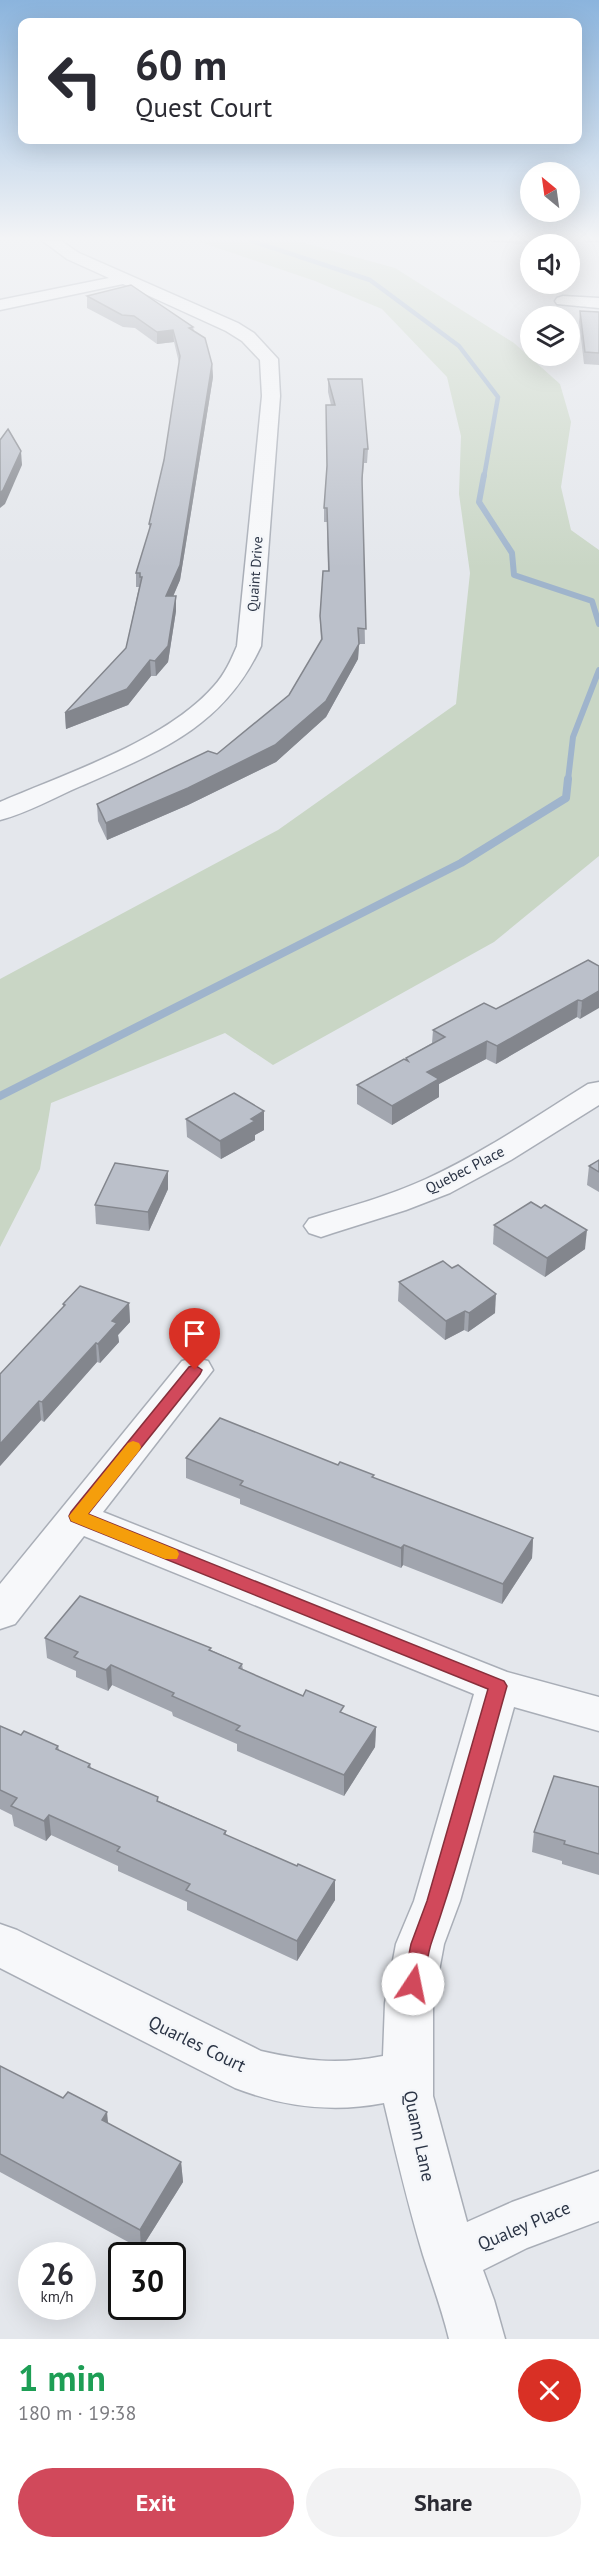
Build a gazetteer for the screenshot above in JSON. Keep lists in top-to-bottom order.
{
  "streets": {
    "street": [
      "Quaint Drive",
      "Quebec Place",
      "Quarles Court",
      "Quann Lane",
      "Qualey Place"
    ]
  },
  "crossings": [
    ["Quarles Court", "Quann Lane"],
    ["Quann Lane", "Qualey Place"]
  ],
  "north": "top left",
  "page": {
    "turn": ["60 m", "Quest Court"],
    "speed": "26 km/h",
    "limit": "30",
    "heading": ["1 min", "180 m · 19:38"],
    "buttons": ["Exit", "Share"]
  }
}
